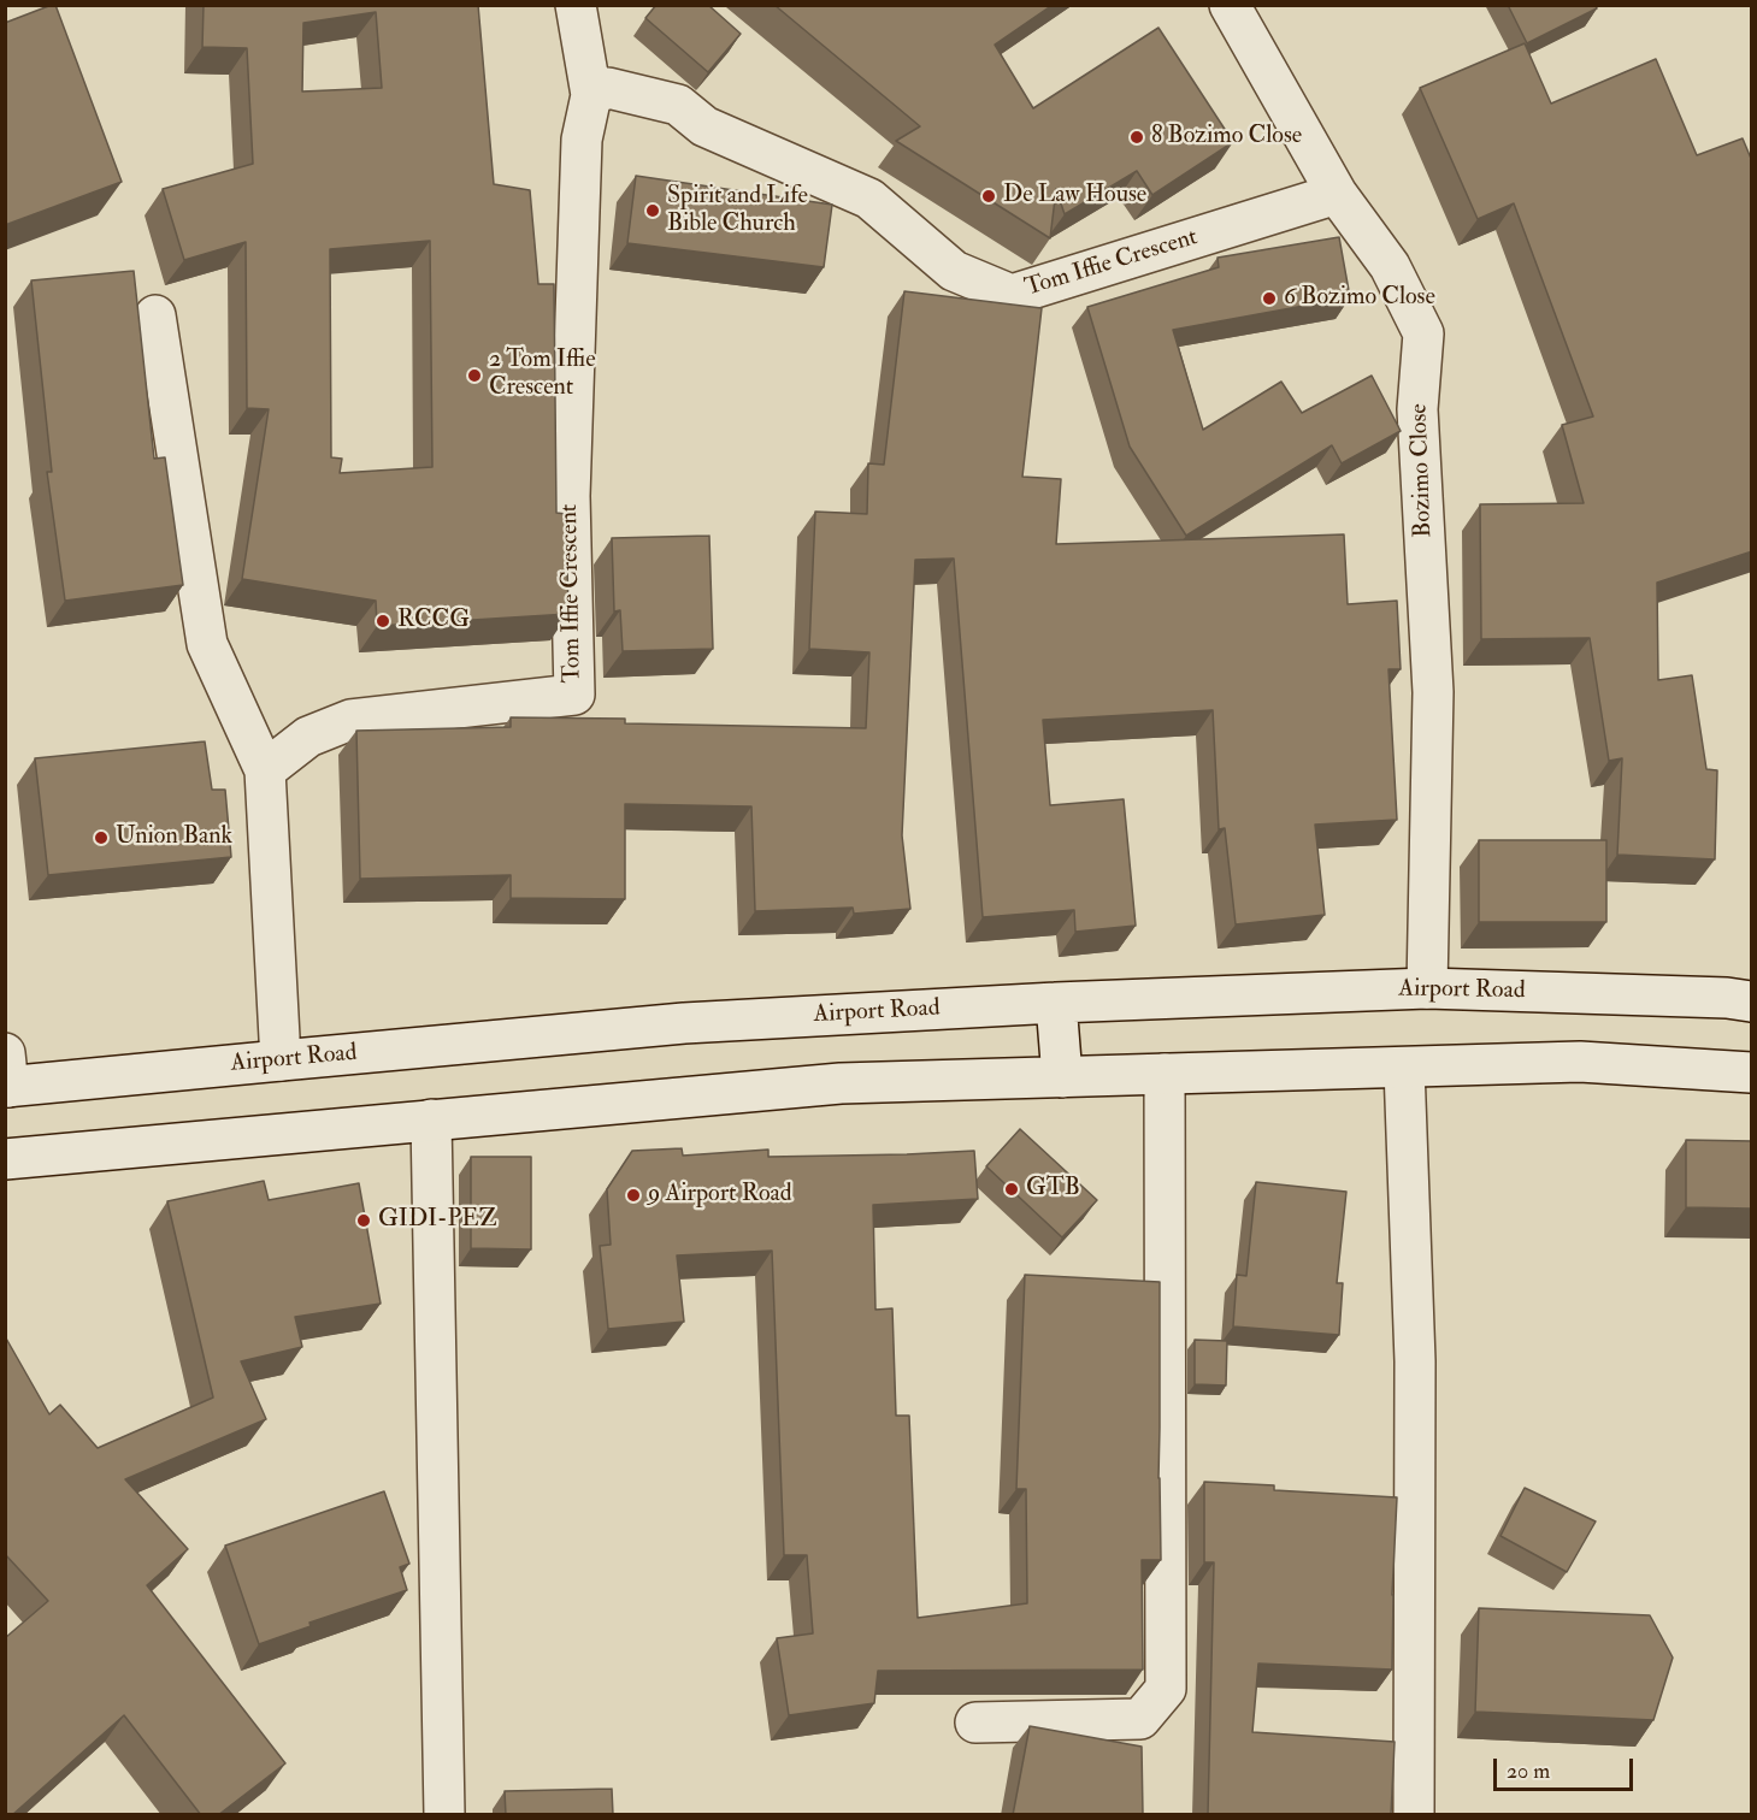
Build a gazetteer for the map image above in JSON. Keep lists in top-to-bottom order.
{
  "streets": {
    "street": ["Tom Iffie Crescent", "Bozimo Close", "Airport Road"]
  },
  "crossings": [
    ["Tom Iffie Crescent", "Bozimo Close"],
    ["Bozimo Close", "Airport Road"]
  ],
  "places": [
    "8 Bozimo Close",
    "De Law House",
    "Spirit and Life Bible Church",
    "6 Bozimo Close",
    "2 Tom Iffie Crescent",
    "RCCG",
    "Union Bank",
    "GTB",
    "9 Airport Road",
    "GIDI-PEZ"
  ],
  "scale_bar": "20 m"
}
